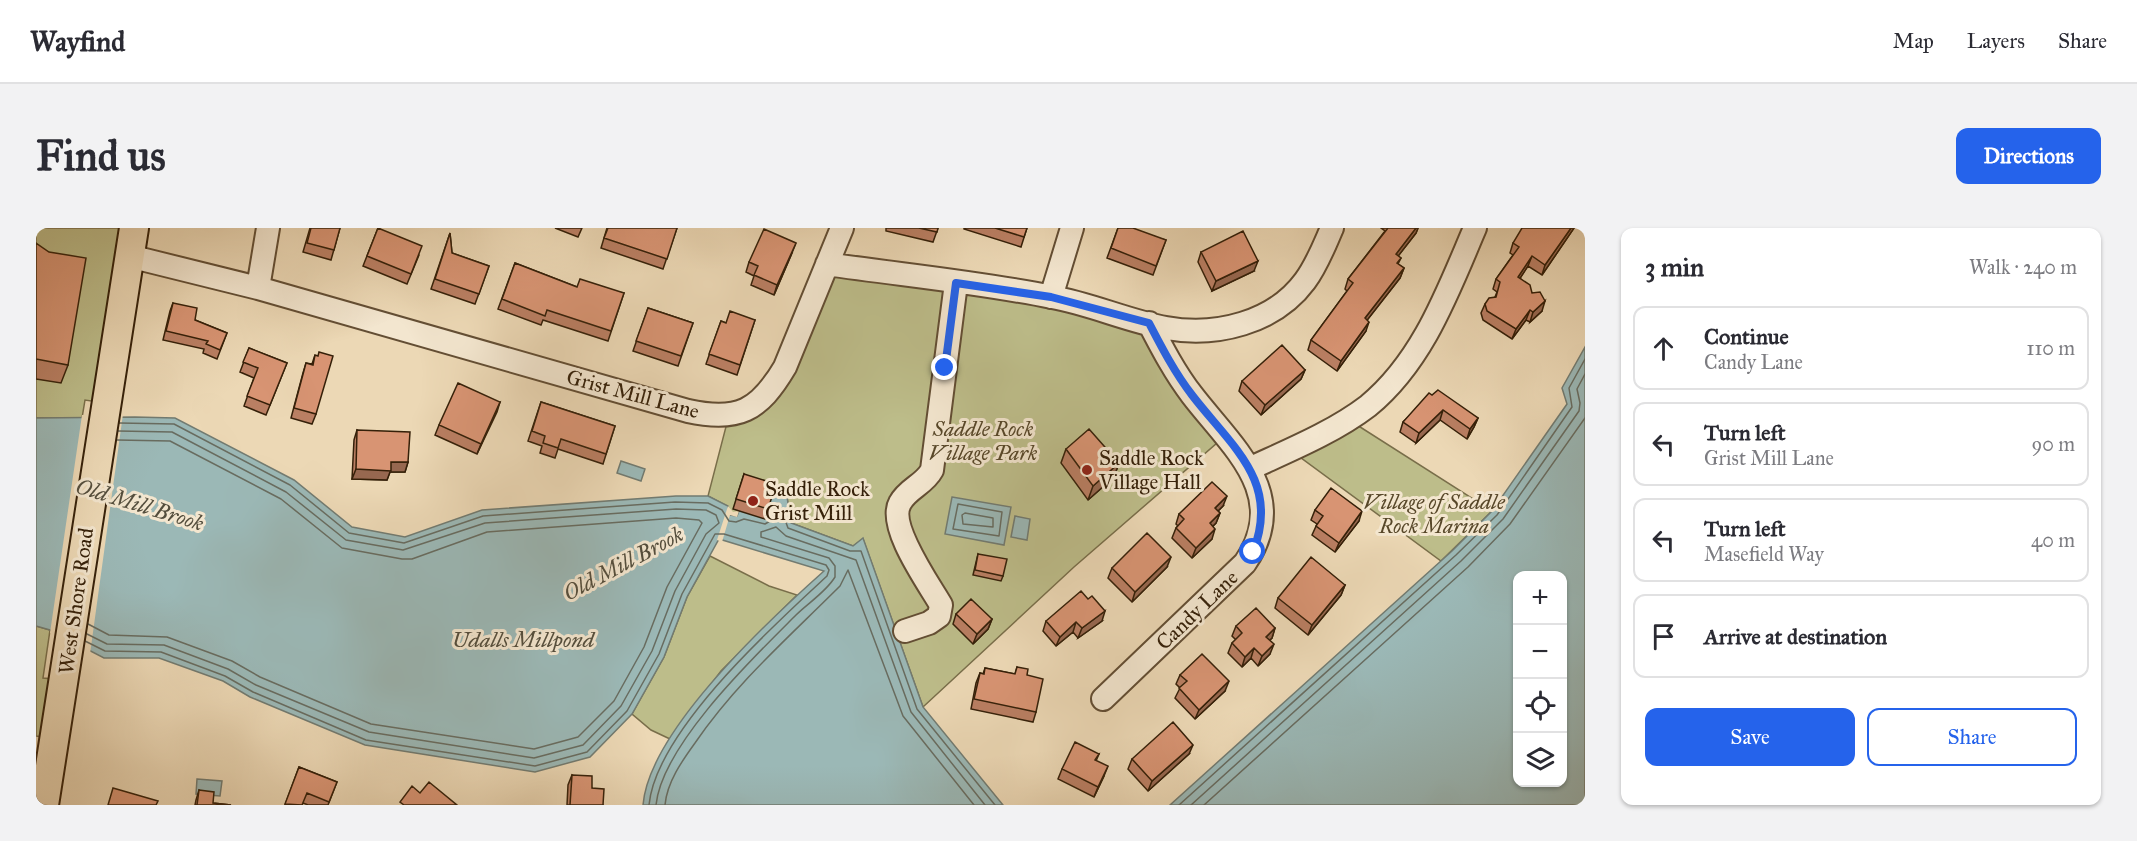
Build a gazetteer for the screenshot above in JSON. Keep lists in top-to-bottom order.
{
  "streets": {
    "main road": ["West Shore Road"],
    "street": ["Grist Mill Lane", "Candy Lane"]
  },
  "crossings": [
    ["Grist Mill Lane", "West Shore Road"]
  ],
  "water": ["Old Mill Brook", "Udalls Millpond"],
  "parks": ["Saddle Rock Village Park", "Village of Saddle Rock Marina"],
  "places": ["Saddle Rock Village Hall", "Saddle Rock Grist Mill"],
  "page": {
    "header": "Wayfind",
    "nav": ["Map", "Layers", "Share"],
    "buttons": [
      "Directions",
      ["Save", "Share"]
    ],
    "title": "Find us",
    "heading": ["3 min", "Walk · 240 m"],
    "list": [
      ["Continue", "Candy Lane", "110 m"],
      ["Turn left", "Grist Mill Lane", "90 m"],
      ["Turn left", "Masefield Way", "40 m"],
      "Arrive at destination"
    ],
    "map_buttons": ["+", "−"]
  }
}
